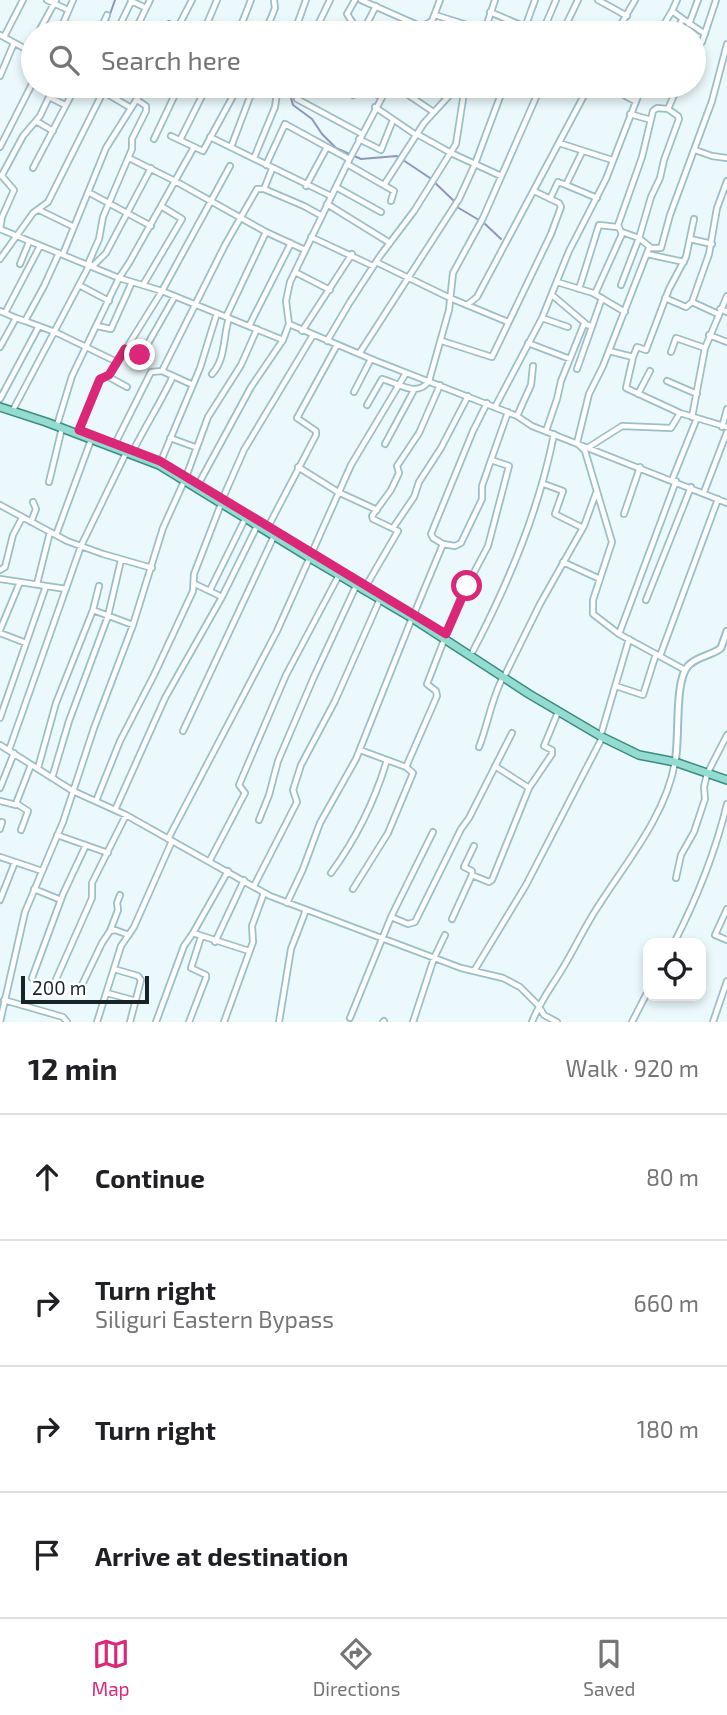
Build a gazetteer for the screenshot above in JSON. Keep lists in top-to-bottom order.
{
  "scale_bar": "200 m",
  "page": {
    "search": "Search here",
    "scale": "200 m",
    "heading": ["12 min", "Walk · 920 m"],
    "list": [
      ["Continue", "80 m"],
      ["Turn right", "Siliguri Eastern Bypass", "660 m"],
      ["Turn right", "180 m"],
      "Arrive at destination"
    ],
    "nav": ["Map", "Directions", "Saved"]
  }
}
